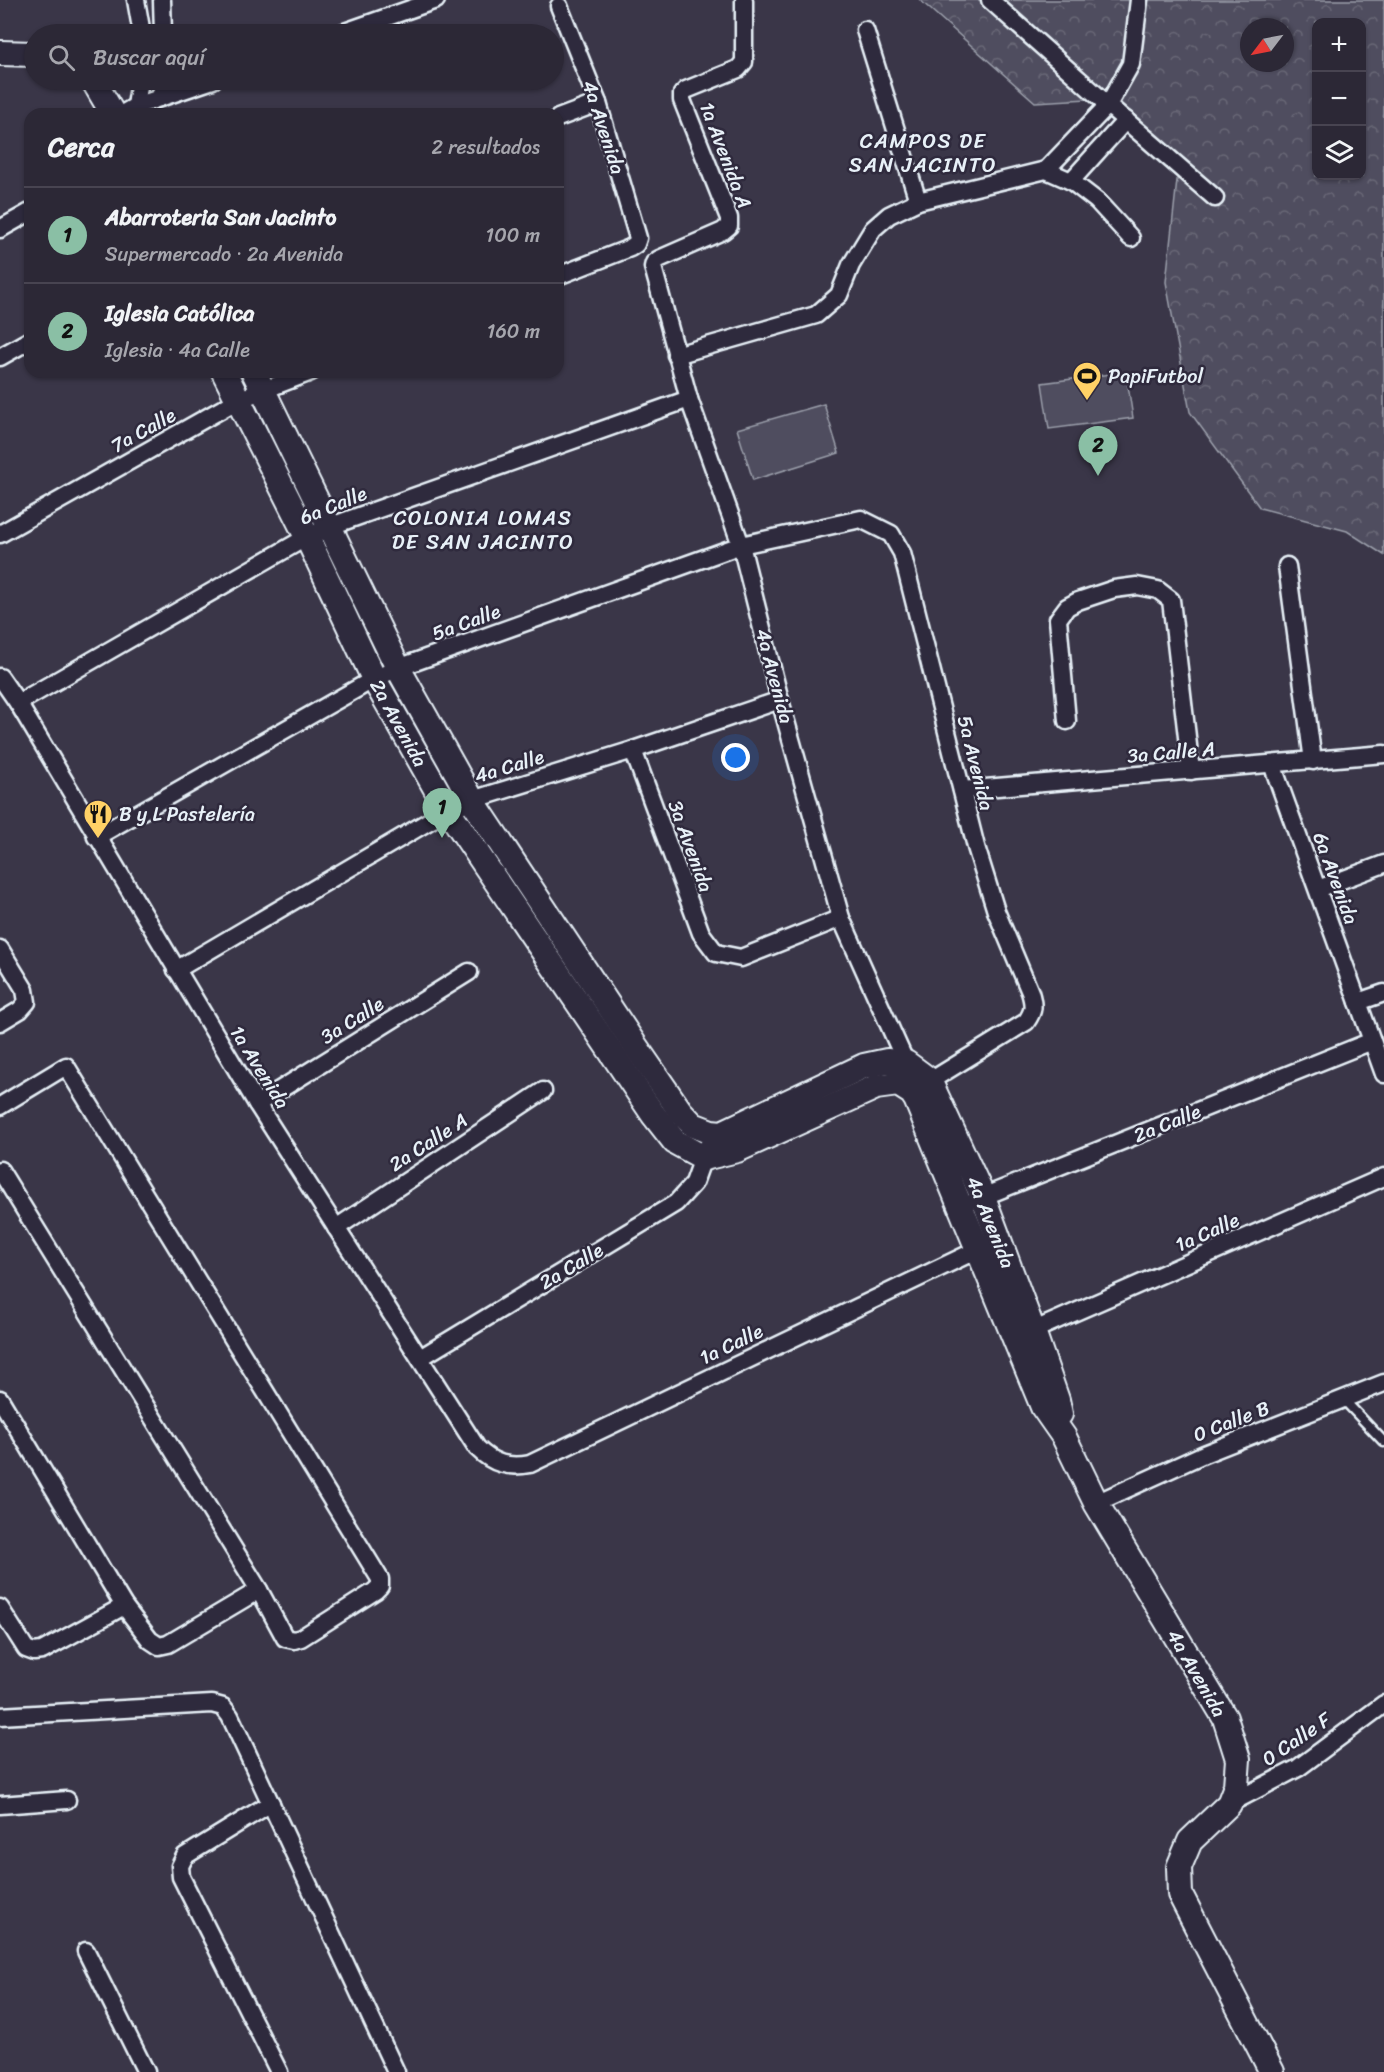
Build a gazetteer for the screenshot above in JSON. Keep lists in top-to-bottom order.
{
  "streets": {
    "street": [
      "4a Avenida",
      "1a Avenida A",
      "7a Calle",
      "6a Calle",
      "5a Calle",
      "2a Avenida",
      "3a Calle A",
      "5a Avenida",
      "4a Calle",
      "3a Avenida",
      "6a Avenida",
      "3a Calle",
      "1a Avenida",
      "2a Calle",
      "2a Calle A",
      "1a Calle",
      "0 Calle B",
      "0 Calle F"
    ]
  },
  "crossings": [
    ["4a Avenida", "1a Avenida A"],
    ["4a Avenida", "6a Calle"],
    ["4a Avenida", "5a Calle"],
    ["4a Avenida", "5a Avenida"],
    ["4a Avenida", "4a Calle"],
    ["4a Avenida", "3a Avenida"],
    ["4a Avenida", "2a Calle"],
    ["4a Avenida", "1a Calle"],
    ["4a Avenida", "0 Calle B"],
    ["4a Avenida", "0 Calle F"],
    ["7a Calle", "2a Avenida"],
    ["6a Calle", "2a Avenida"],
    ["6a Calle", "1a Avenida"],
    ["5a Calle", "2a Avenida"],
    ["5a Calle", "5a Avenida"],
    ["5a Calle", "1a Avenida"],
    ["2a Avenida", "4a Calle"],
    ["2a Avenida", "2a Calle"],
    ["3a Calle A", "5a Avenida"],
    ["3a Calle A", "6a Avenida"],
    ["4a Calle", "3a Avenida"],
    ["4a Calle", "1a Avenida"],
    ["6a Avenida", "2a Calle"],
    ["3a Calle", "1a Avenida"],
    ["1a Avenida", "2a Calle"],
    ["1a Avenida", "2a Calle A"],
    ["1a Avenida", "1a Calle"]
  ],
  "districts": ["CAMPOS DE SAN JACINTO", "COLONIA LOMAS DE SAN JACINTO"],
  "places": {
    "sports": ["PapiFutbol"],
    "restaurant": ["B y L Pastelería"]
  },
  "north": "bottom left",
  "page": {
    "map_buttons": ["+", "−"],
    "search": "Buscar aquí",
    "heading": ["Cerca", "2 resultados"],
    "list": [
      {
        "mark": "1",
        "name": "Abarroteria San Jacinto",
        "note": "Supermercado · 2a Avenida",
        "value": "100 m"
      },
      {
        "mark": "2",
        "name": "Iglesia Católica",
        "note": "Iglesia · 4a Calle",
        "value": "160 m"
      }
    ],
    "pins": ["2", "1"]
  }
}
